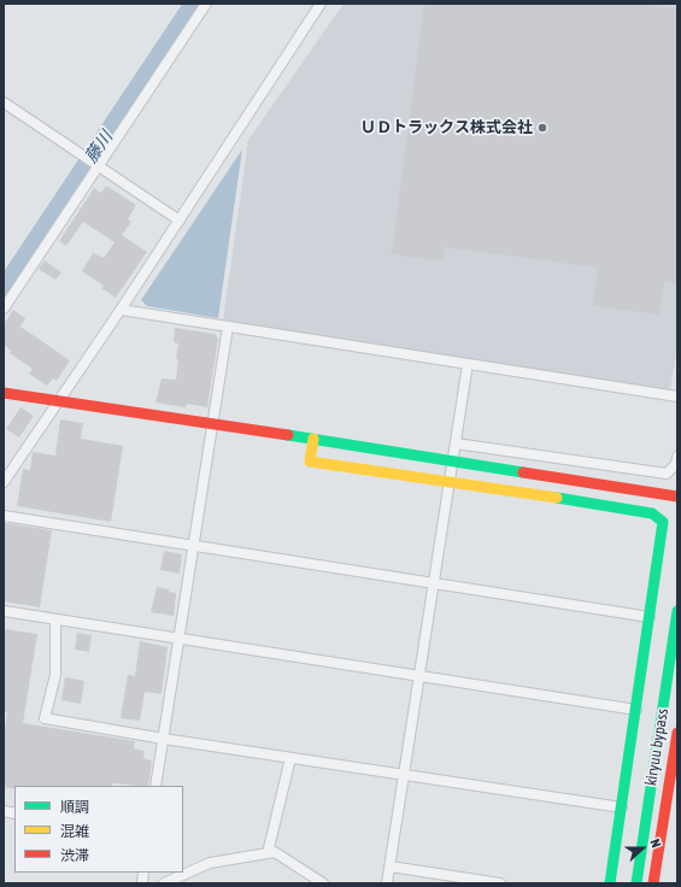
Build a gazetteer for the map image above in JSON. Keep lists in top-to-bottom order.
{
  "streets": {
    "main road": ["kiryuu bypass"]
  },
  "water": ["藤川"],
  "places": ["ＵＤトラックス株式会社"],
  "legend": ["順調", "混雑", "渋滞"],
  "north": "right"
}
